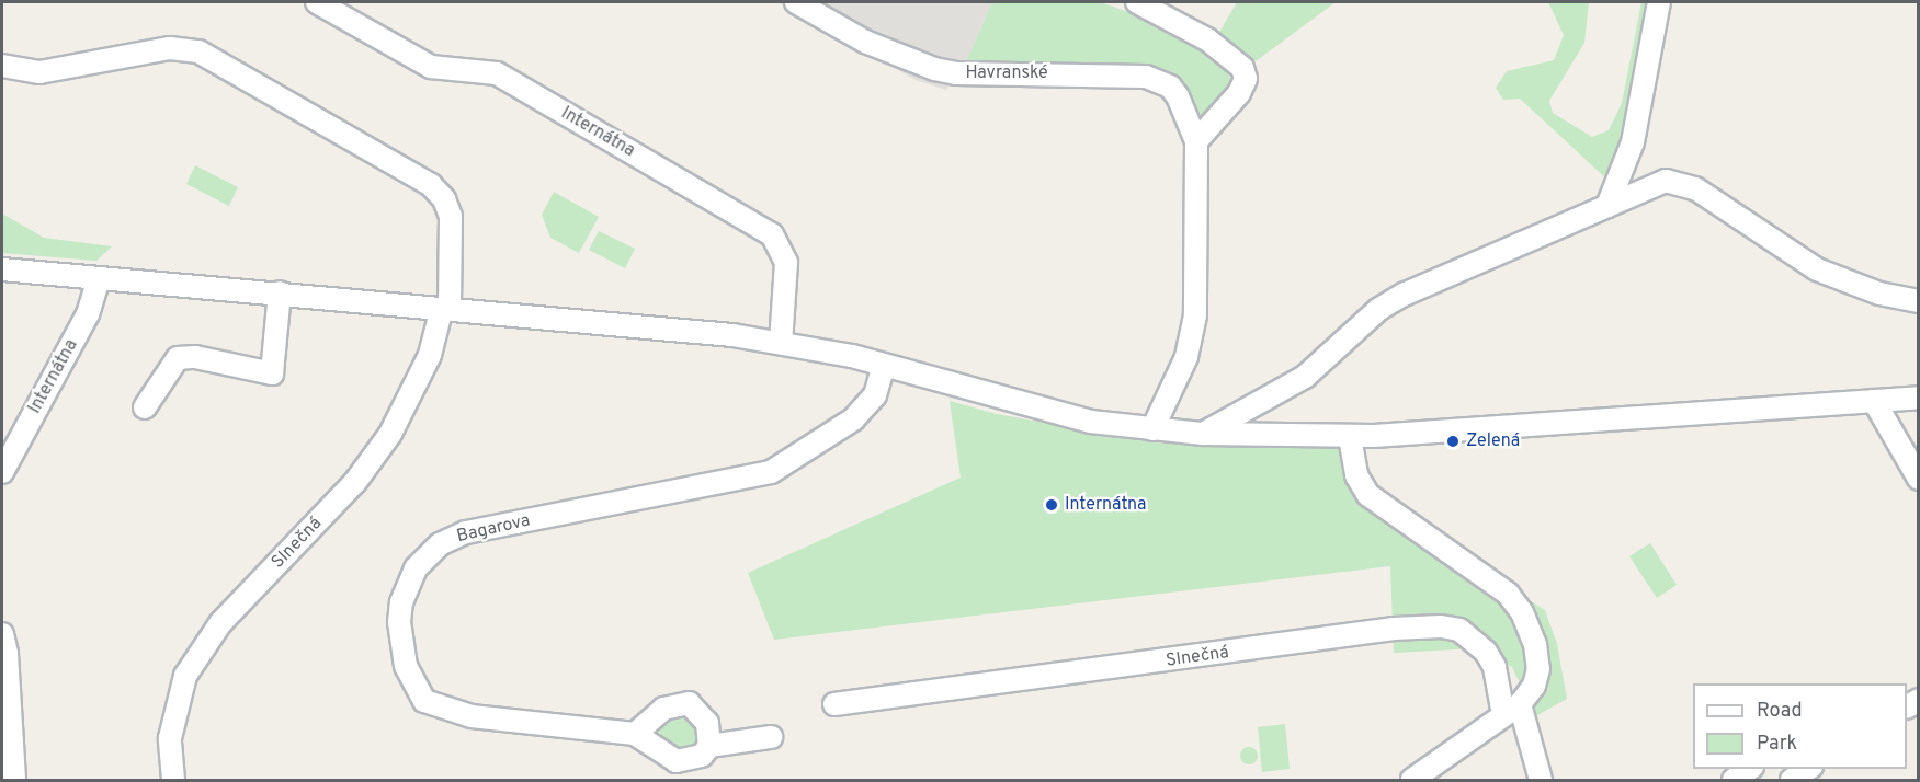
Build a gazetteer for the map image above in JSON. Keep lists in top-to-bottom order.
{
  "streets": {
    "street": [
      "Havranské",
      "Internátna",
      "Bagarova",
      "Slnečná"
    ]
  },
  "places": ["Zelená", "Internátna"],
  "legend": ["Road", "Park"]
}
